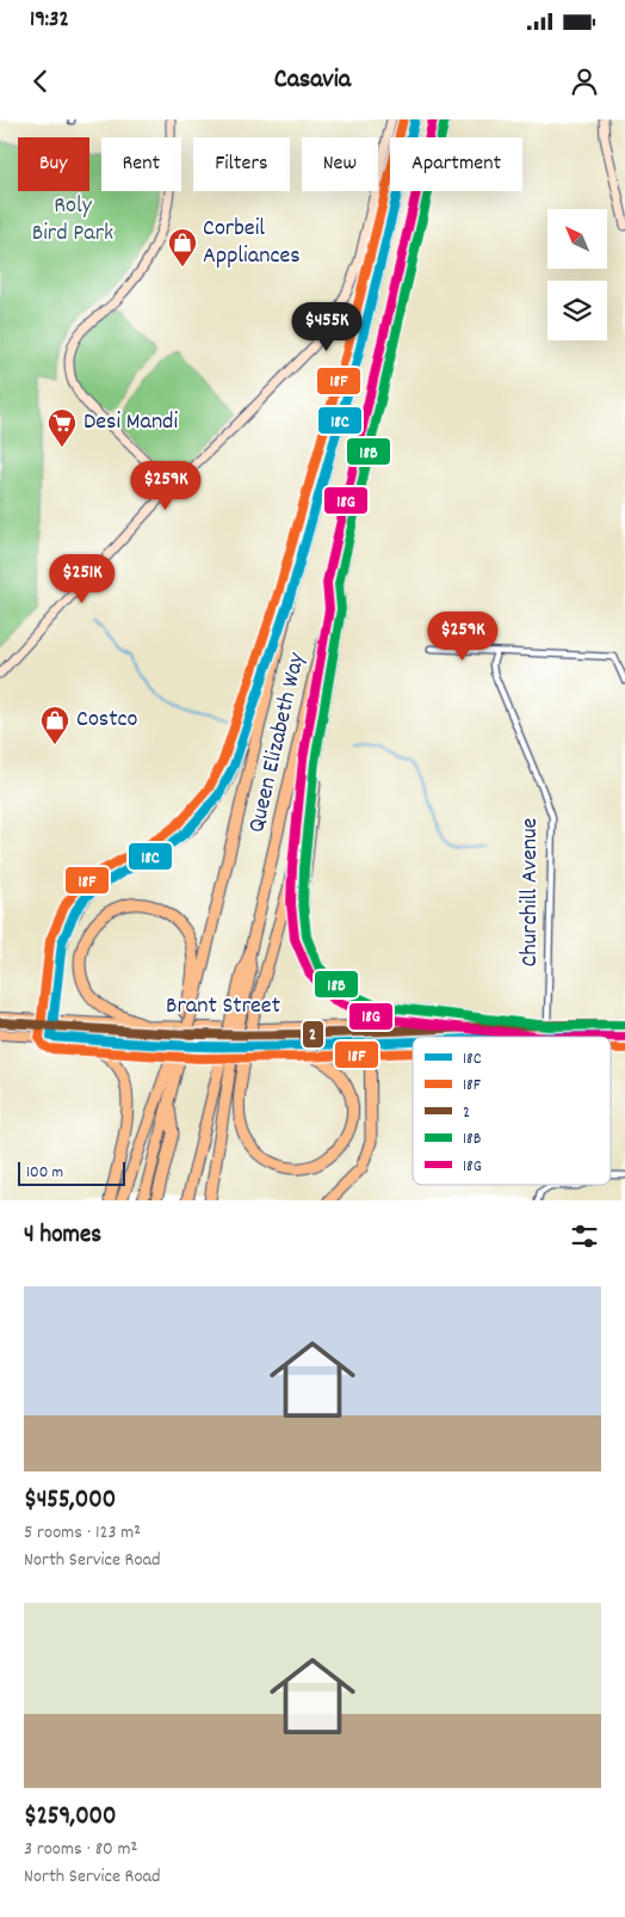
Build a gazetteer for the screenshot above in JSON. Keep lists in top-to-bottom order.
{
  "streets": {
    "highway": ["Queen Elizabeth Way"],
    "main road": ["Brant Street"],
    "street": ["Churchill Avenue"]
  },
  "crossings": [
    ["Churchill Avenue", "Brant Street"]
  ],
  "parks": ["Roly Bird Park"],
  "places": {
    "shop": ["Corbeil Appliances", "Costco"],
    "supermarket": ["Desi Mandi"]
  },
  "lines": [
    "transit line 18C",
    "transit line 18F",
    "transit line 18B",
    "transit line 18G",
    "transit line 2"
  ],
  "legend": [
    "18C",
    "18F",
    "2",
    "18B",
    "18G"
  ],
  "scale_bar": "100 m",
  "north": "top left",
  "page": {
    "status": "19:32",
    "header": "Casavia",
    "chip": [
      "Buy",
      "Rent",
      "Filters",
      "New",
      "Apartment"
    ],
    "price": [
      "$455K",
      "$259K",
      "$251K",
      "$259K"
    ],
    "scale": "100 m",
    "heading": "4 homes",
    "list": [
      {
        "name": "$455,000",
        "note": "5 rooms · 123 m² · North Service Road"
      },
      {
        "name": "$259,000",
        "note": "3 rooms · 80 m² · North Service Road"
      }
    ]
  }
}
